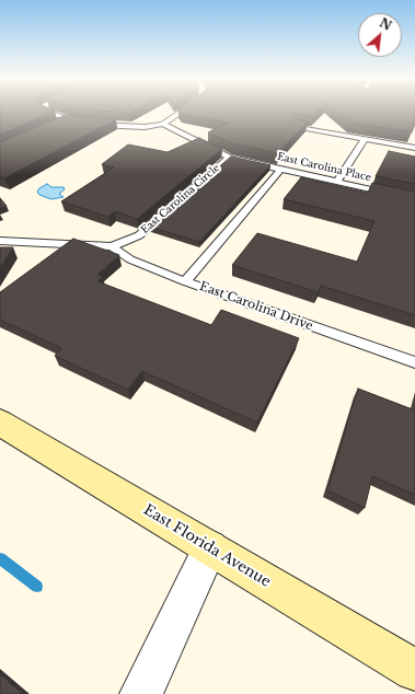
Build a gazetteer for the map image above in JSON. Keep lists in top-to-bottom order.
{
  "streets": {
    "main road": ["East Florida Avenue"],
    "lane": ["East Carolina Place", "East Carolina Circle", "East Carolina Drive"]
  },
  "crossings": [
    ["East Carolina Place", "East Carolina Circle"],
    ["East Carolina Place", "East Carolina Drive"]
  ],
  "north": "top right"
}
